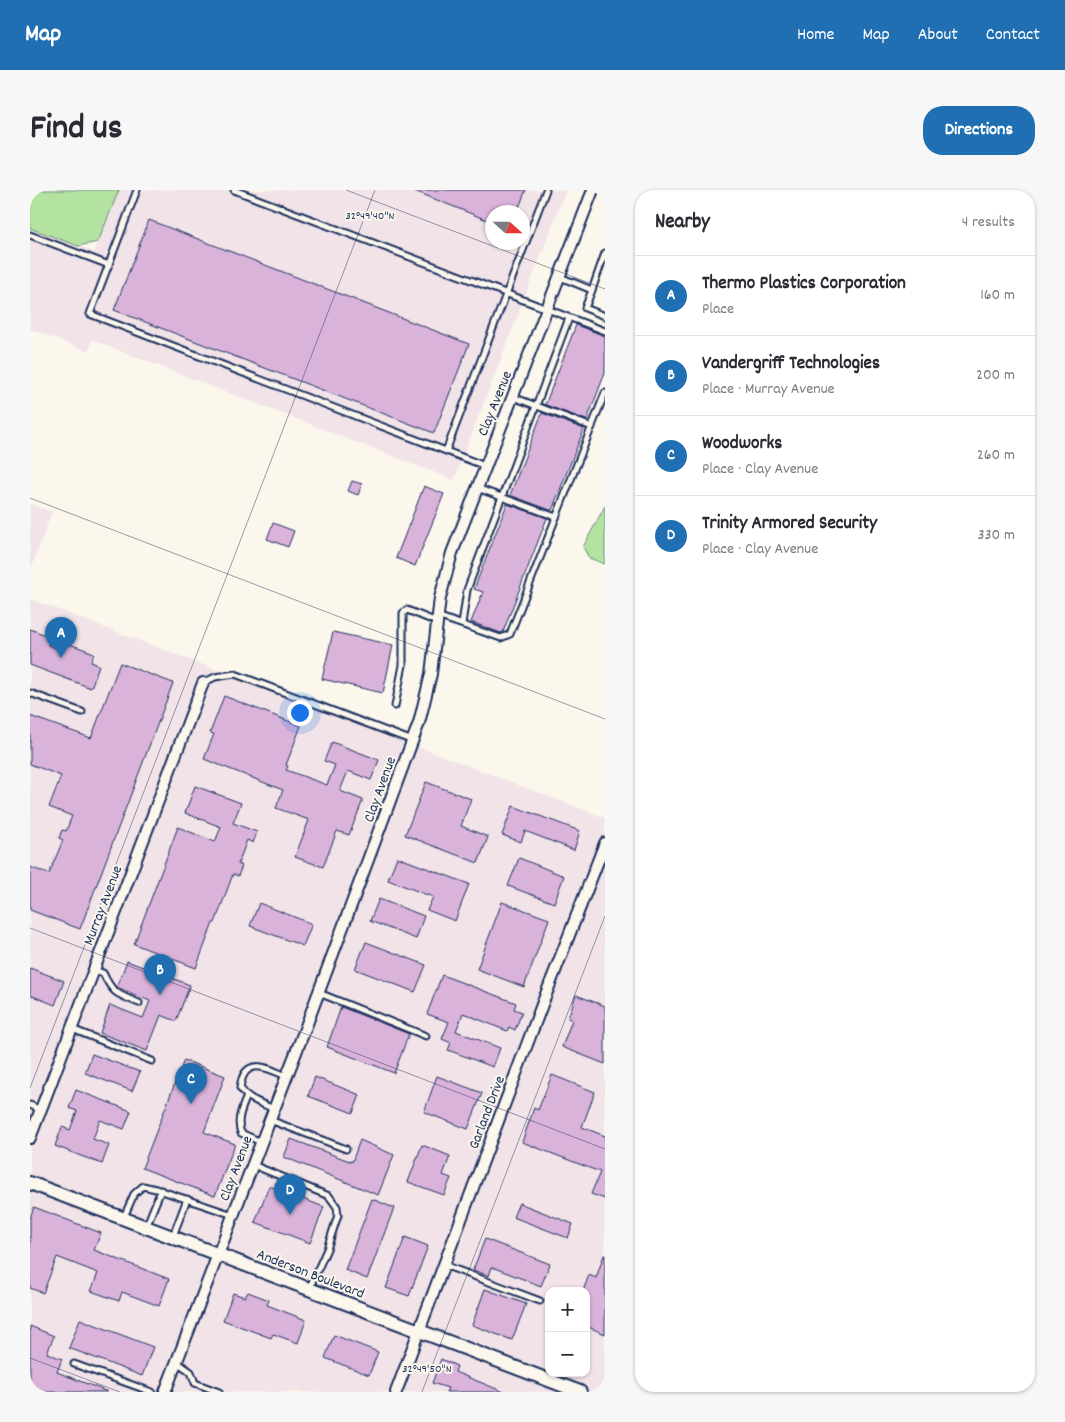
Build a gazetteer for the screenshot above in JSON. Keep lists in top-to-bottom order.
{
  "streets": {
    "street": [
      "Clay Avenue",
      "Murray Avenue",
      "Garland Drive",
      "Anderson Boulevard"
    ]
  },
  "crossings": [
    ["Clay Avenue", "Anderson Boulevard"],
    ["Garland Drive", "Anderson Boulevard"]
  ],
  "north": "right",
  "page": {
    "header": "Map",
    "nav": [
      "Home",
      "Map",
      "About",
      "Contact"
    ],
    "title": "Find us",
    "buttons": "Directions",
    "heading": ["Nearby", "4 results"],
    "list": [
      {
        "mark": "A",
        "name": "Thermo Plastics Corporation",
        "note": "Place",
        "value": "160 m"
      },
      {
        "mark": "B",
        "name": "Vandergriff Technologies",
        "note": "Place · Murray Avenue",
        "value": "200 m"
      },
      {
        "mark": "C",
        "name": "Woodworks",
        "note": "Place · Clay Avenue",
        "value": "260 m"
      },
      {
        "mark": "D",
        "name": "Trinity Armored Security",
        "note": "Place · Clay Avenue",
        "value": "330 m"
      }
    ],
    "pins": [
      "A",
      "B",
      "C",
      "D"
    ],
    "map_buttons": ["+", "−"]
  },
  "coordinates": ["32°49'40\"N", "32°49'50\"N"]
}
